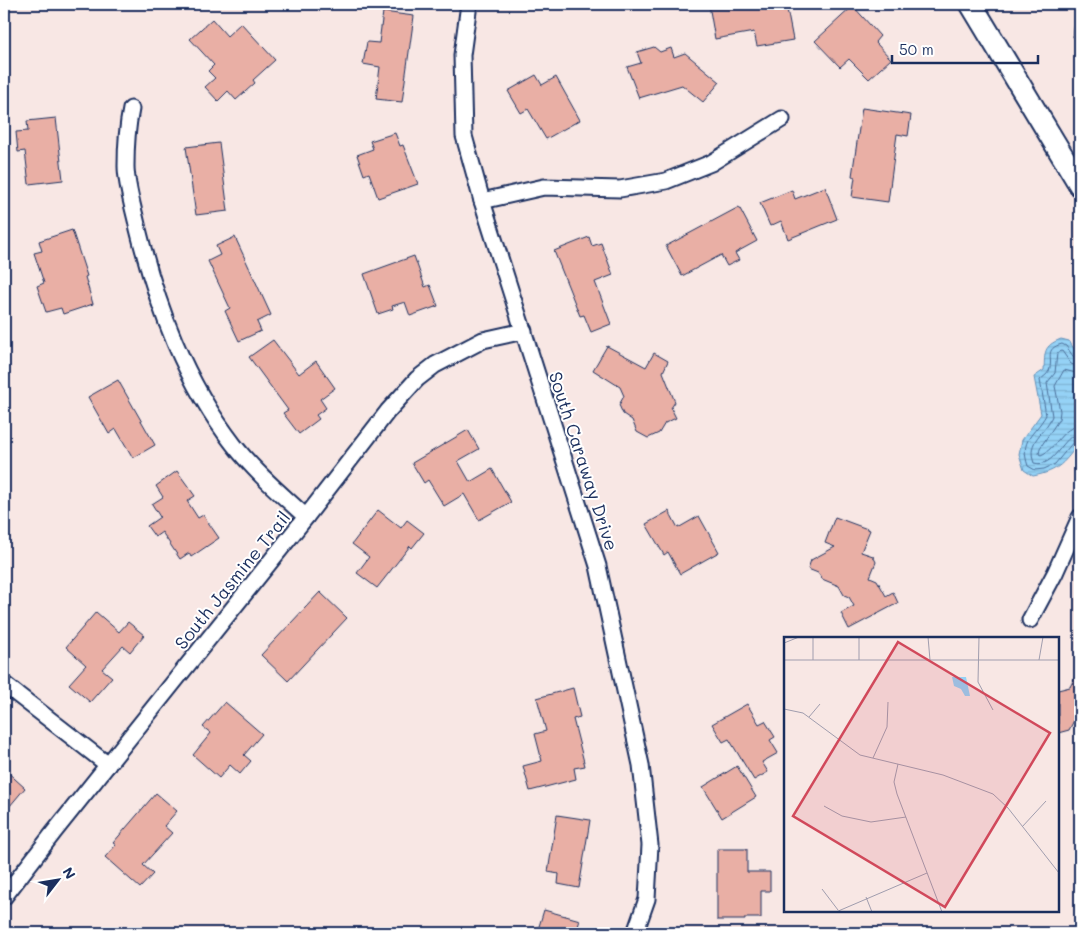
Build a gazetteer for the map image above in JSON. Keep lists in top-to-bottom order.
{
  "streets": {
    "street": ["South Caraway Drive", "South Jasmine Trail"]
  },
  "crossings": [
    ["South Caraway Drive", "South Jasmine Trail"]
  ],
  "scale_bar": "50 m",
  "north": "top right"
}
